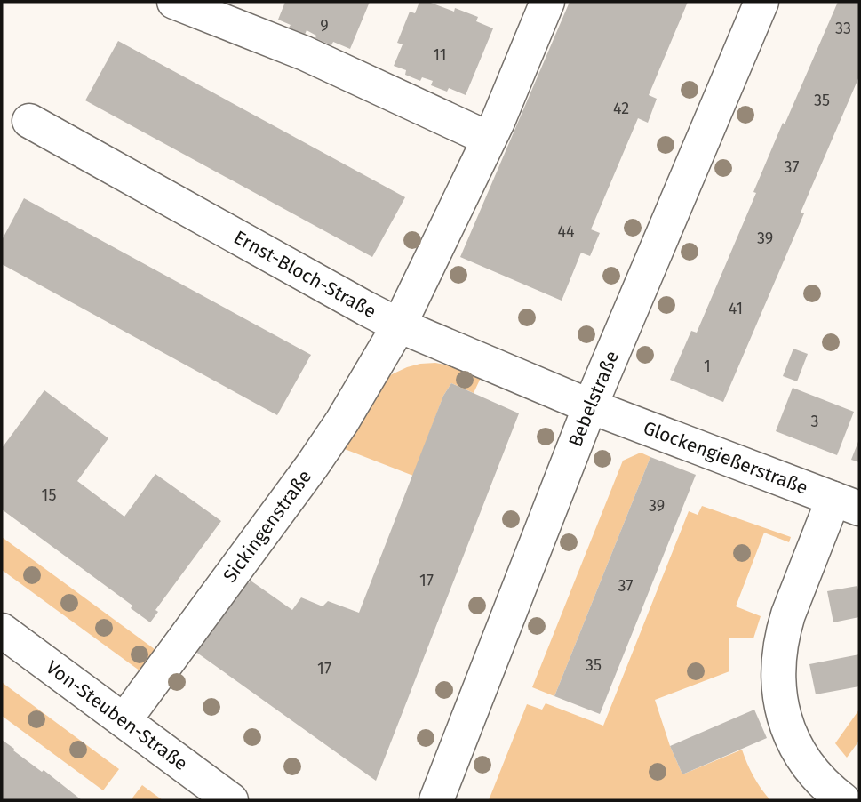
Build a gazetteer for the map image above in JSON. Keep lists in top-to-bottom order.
{
  "streets": {
    "street": [
      "Ernst-Bloch-Straße",
      "Bebelstraße",
      "Glockengießerstraße",
      "Sickingenstraße",
      "Von-Steuben-Straße"
    ]
  },
  "crossings": [
    ["Ernst-Bloch-Straße", "Bebelstraße"],
    ["Ernst-Bloch-Straße", "Glockengießerstraße"],
    ["Ernst-Bloch-Straße", "Sickingenstraße"],
    ["Bebelstraße", "Glockengießerstraße"],
    ["Sickingenstraße", "Von-Steuben-Straße"]
  ],
  "house_numbers": [
    "9",
    "33",
    "11",
    "35",
    "42",
    "37",
    "44",
    "39",
    "41",
    "1",
    "3",
    "15",
    "39",
    "17",
    "37",
    "35",
    "17"
  ]
}
